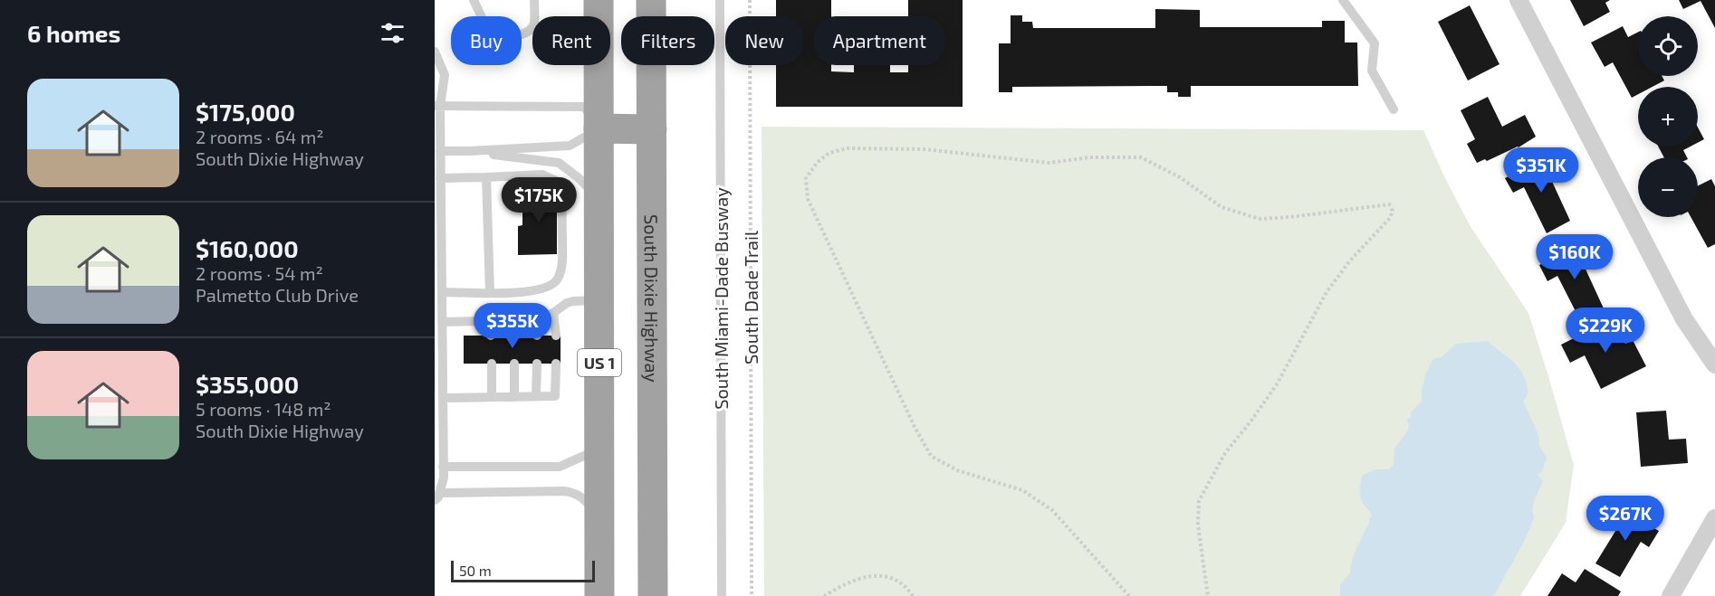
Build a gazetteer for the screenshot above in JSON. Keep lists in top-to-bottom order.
{
  "streets": {
    "highway": ["South Dixie Highway", "US 1"],
    "lane": ["South Miami-Dade Busway"],
    "path": ["South Dade Trail"]
  },
  "scale_bar": "50 m",
  "page": {
    "heading": "6 homes",
    "map_buttons": ["+", "−"],
    "chip": [
      "Buy",
      "Rent",
      "Filters",
      "New",
      "Apartment"
    ],
    "list": [
      {
        "name": "$175,000",
        "note": "2 rooms · 64 m² · South Dixie Highway"
      },
      {
        "name": "$160,000",
        "note": "2 rooms · 54 m² · Palmetto Club Drive"
      },
      {
        "name": "$355,000",
        "note": "5 rooms · 148 m² · South Dixie Highway"
      }
    ],
    "price": [
      "$351K",
      "$175K",
      "$160K",
      "$355K",
      "$229K",
      "$267K"
    ],
    "scale": "50 m"
  }
}
